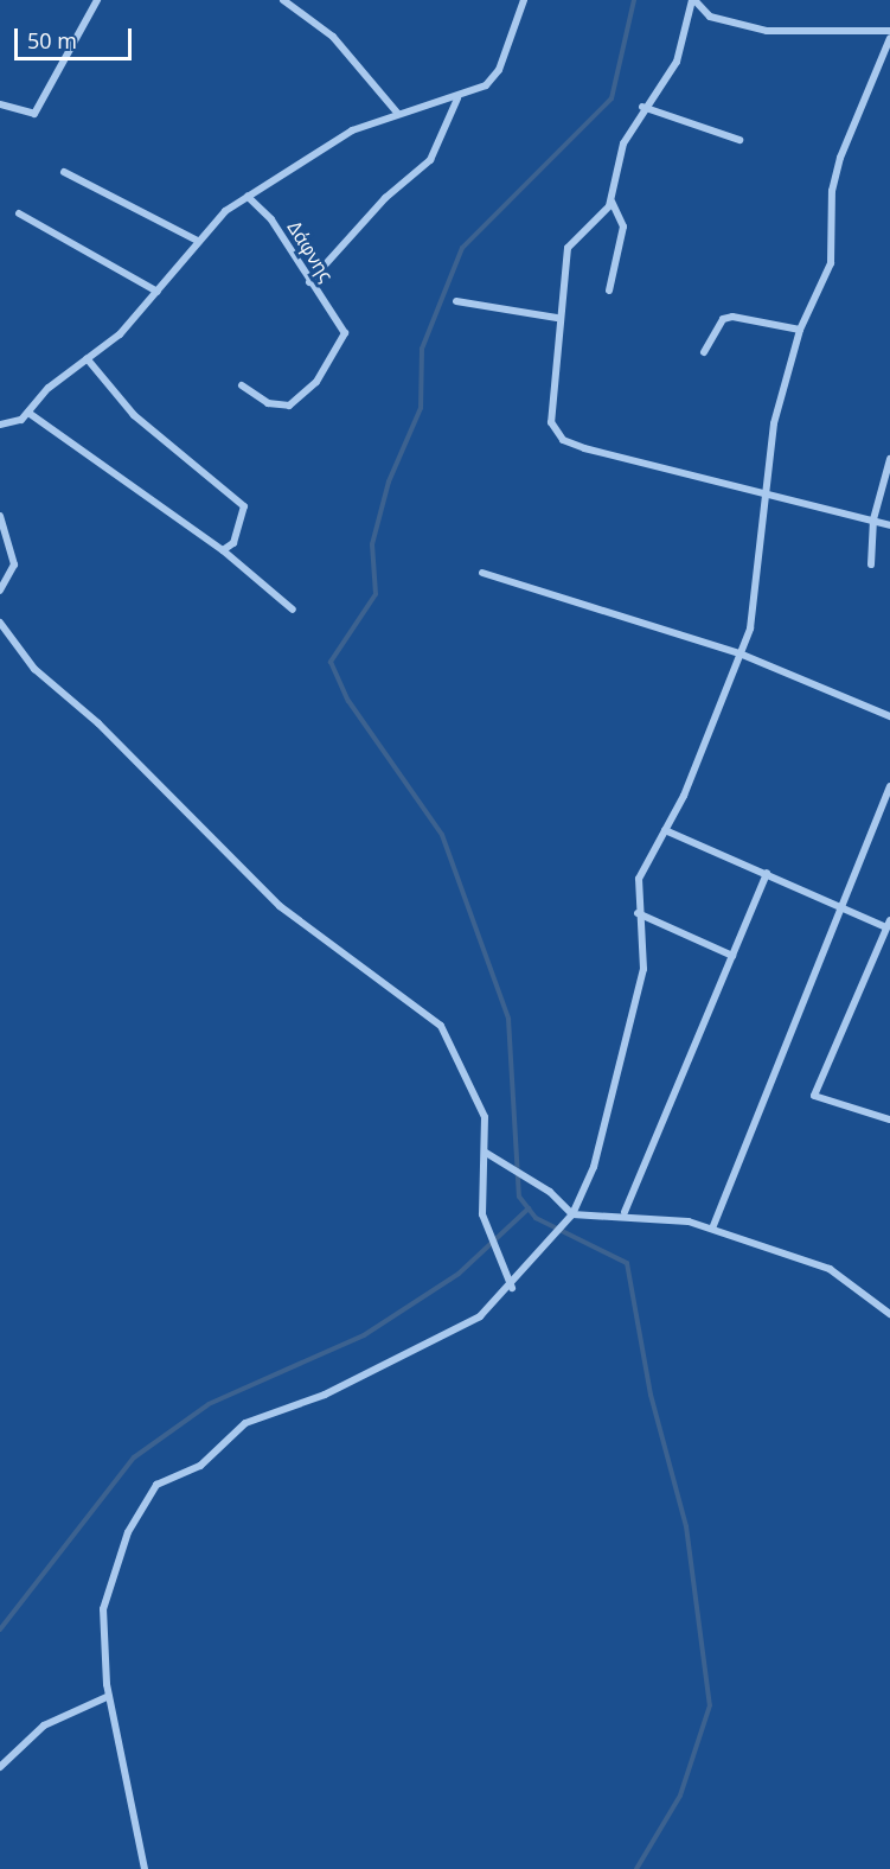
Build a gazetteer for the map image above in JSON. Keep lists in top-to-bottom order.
{
  "streets": {
    "street": ["Δάφνης"]
  },
  "scale_bar": "50 m"
}
